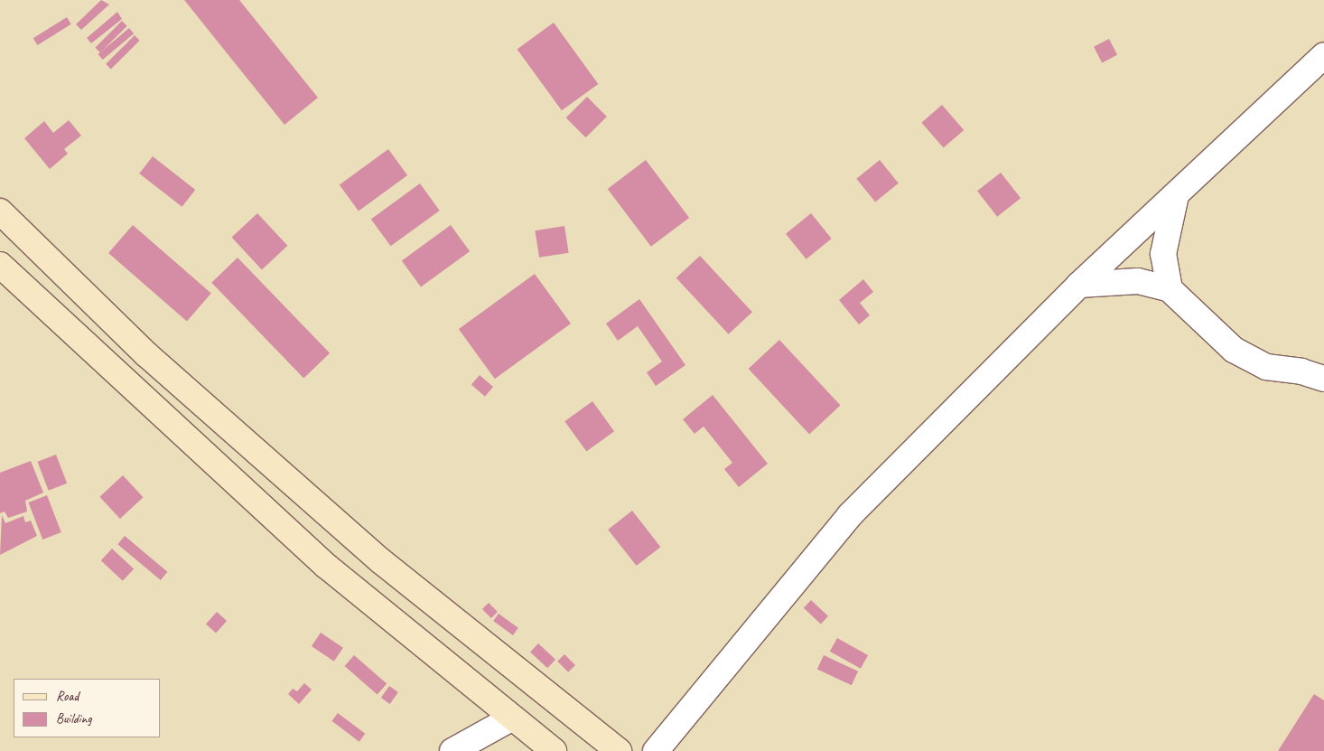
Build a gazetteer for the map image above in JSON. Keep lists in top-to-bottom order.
{
  "legend": ["Road", "Building"]
}
